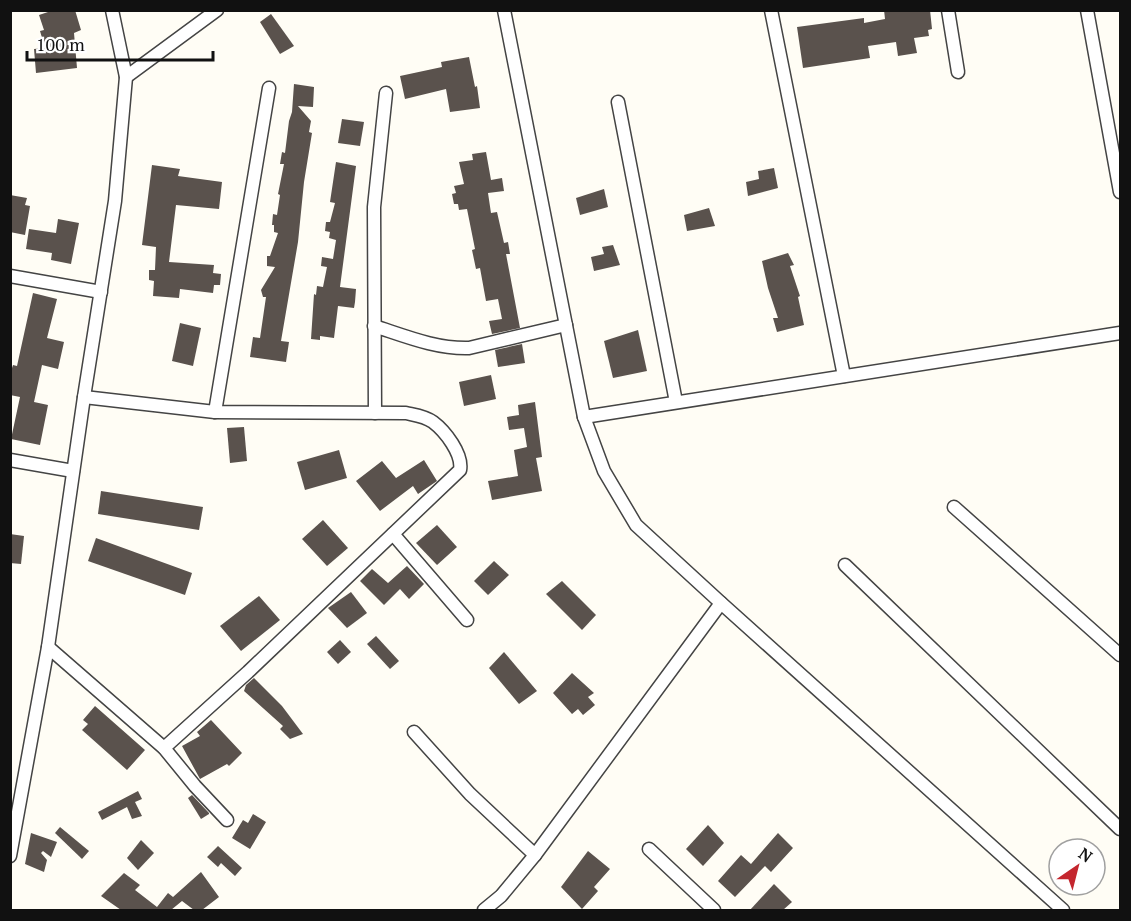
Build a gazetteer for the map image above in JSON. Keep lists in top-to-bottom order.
{
  "scale_bar": "100 m",
  "north": "top right"
}
